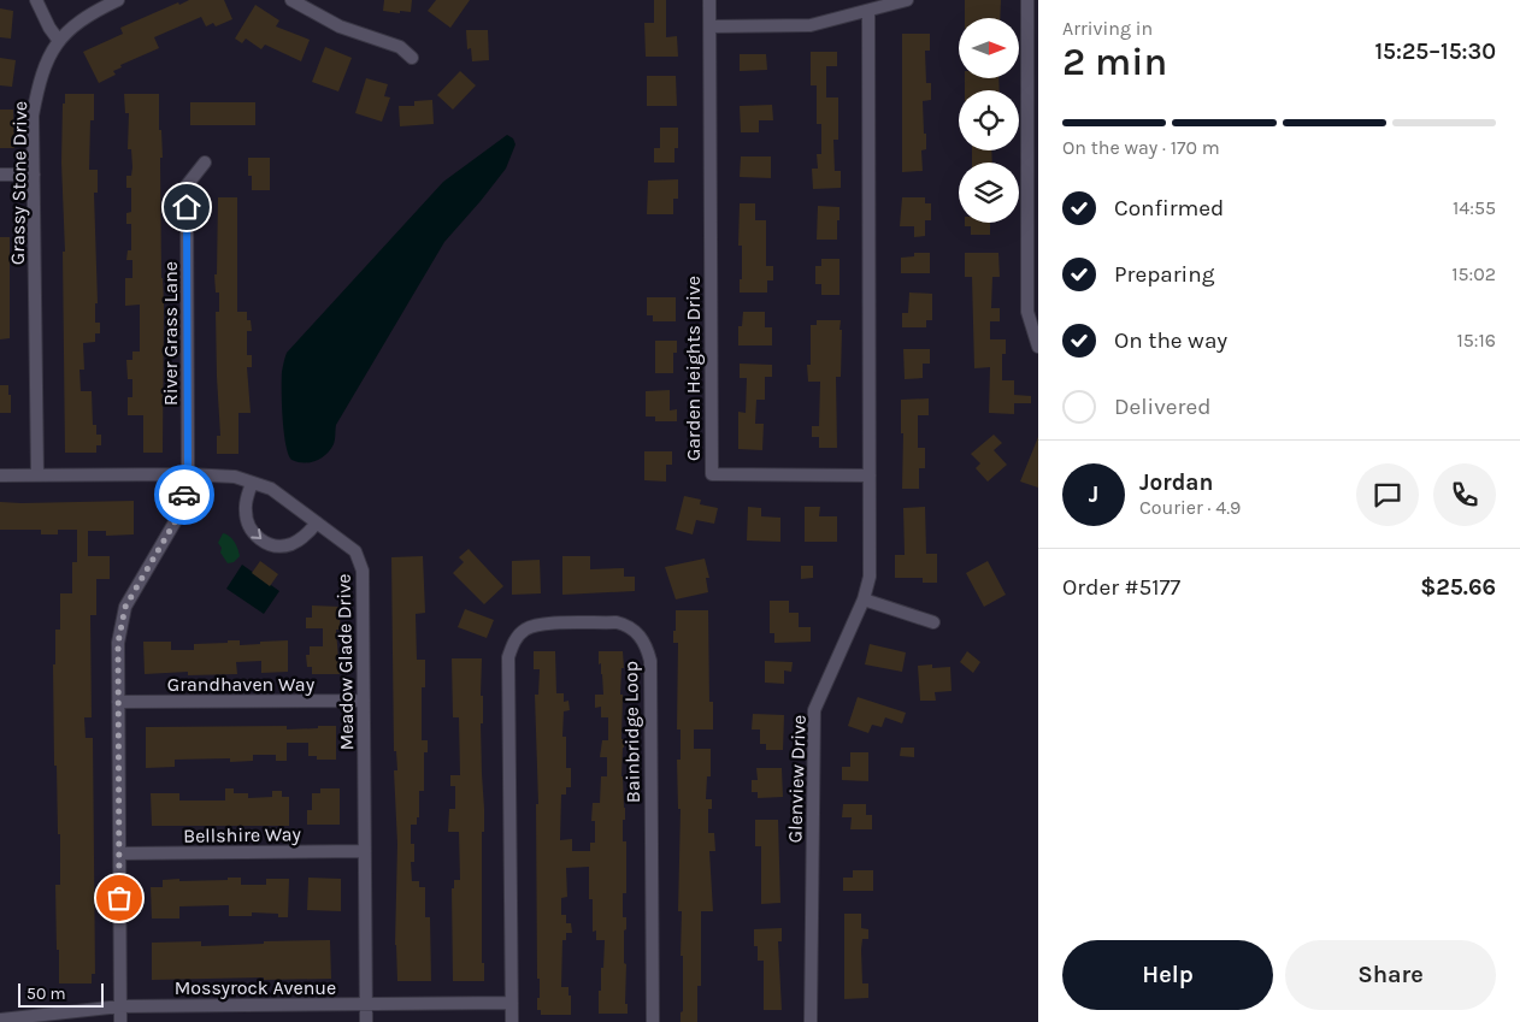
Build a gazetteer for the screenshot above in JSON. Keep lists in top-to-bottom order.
{
  "streets": {
    "street": [
      "Grassy Stone Drive",
      "River Grass Lane",
      "Garden Heights Drive",
      "Meadow Glade Drive",
      "Grandhaven Way",
      "Bainbridge Loop",
      "Glenview Drive",
      "Bellshire Way",
      "Mossyrock Avenue"
    ]
  },
  "crossings": [
    ["Grassy Stone Drive", "Meadow Glade Drive"],
    ["River Grass Lane", "Meadow Glade Drive"],
    ["Garden Heights Drive", "Glenview Drive"],
    ["Meadow Glade Drive", "Grandhaven Way"],
    ["Meadow Glade Drive", "Bellshire Way"],
    ["Meadow Glade Drive", "Mossyrock Avenue"],
    ["Bainbridge Loop", "Mossyrock Avenue"]
  ],
  "scale_bar": "50 m",
  "north": "right",
  "page": {
    "heading": ["2 min", "Arriving in", "15:25–15:30"],
    "panel": [
      "Jordan",
      "Courier · 4.9",
      "Order #5177",
      "$25.66"
    ],
    "bar": "On the way · 170 m",
    "list": [
      ["Confirmed", "14:55"],
      ["Preparing", "15:02"],
      ["On the way", "15:16"],
      "Delivered"
    ],
    "round": "J",
    "buttons": ["Help", "Share"],
    "scale": "50 m"
  }
}
